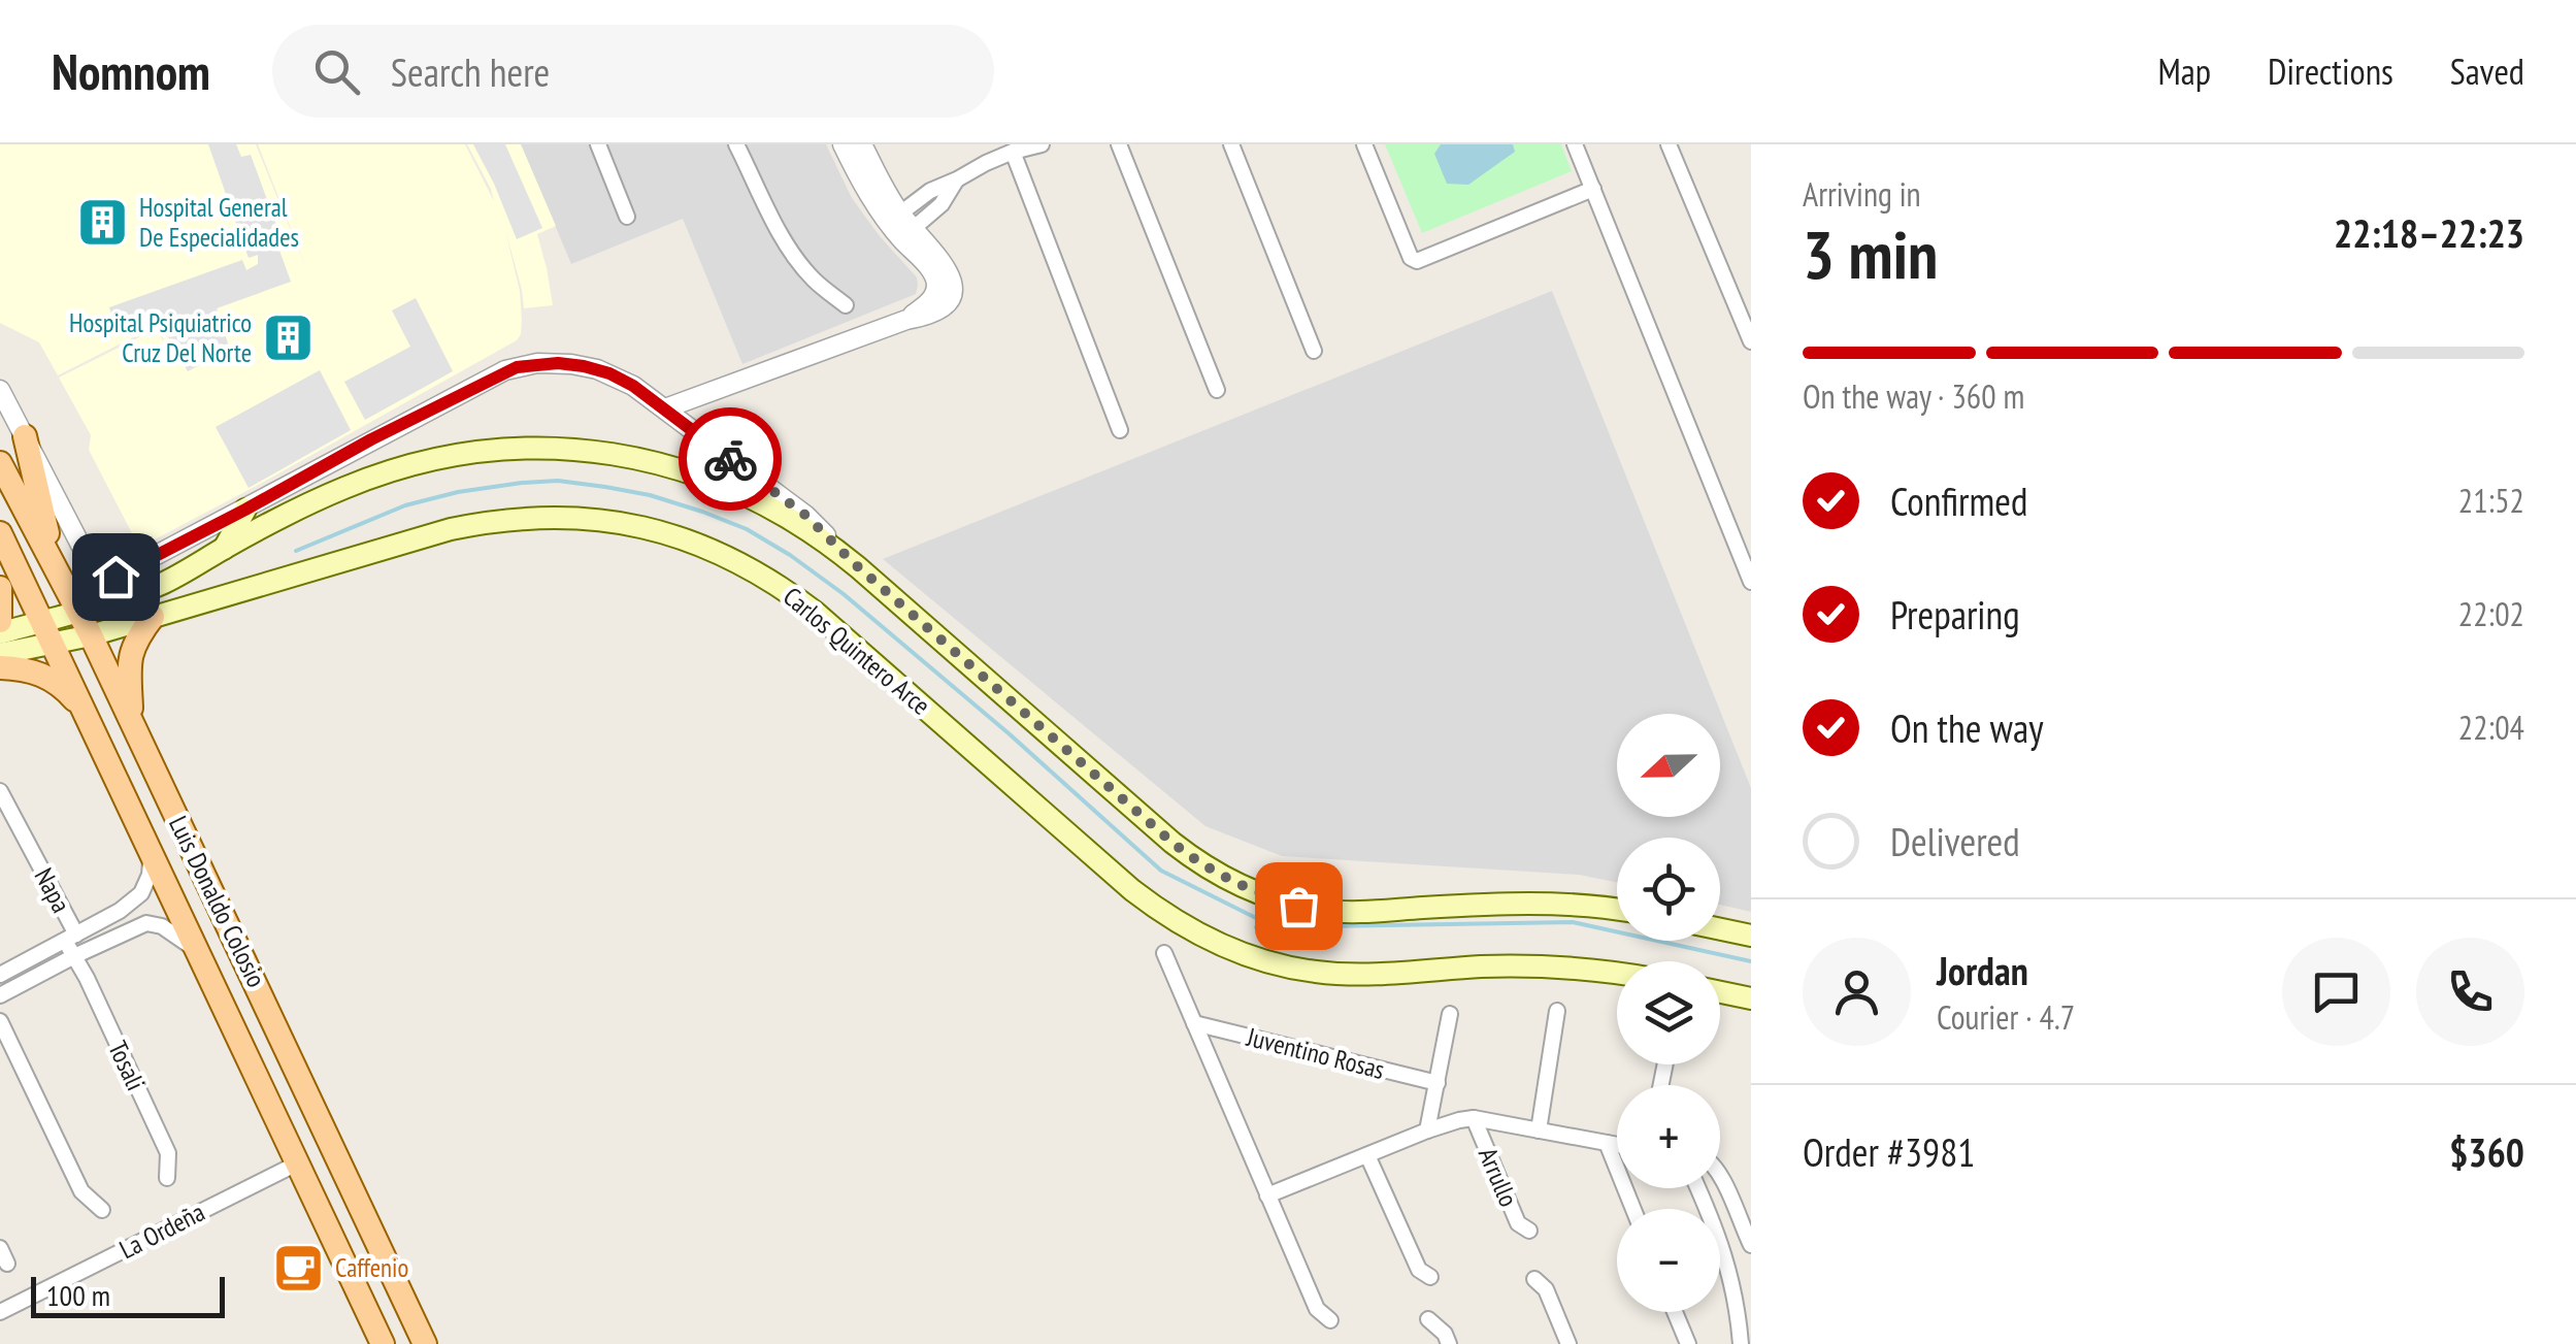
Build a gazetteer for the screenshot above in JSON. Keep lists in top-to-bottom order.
{
  "streets": {
    "main road": ["Carlos Quintero Arce", "Luis Donaldo Colosio"],
    "street": [
      "Napa",
      "Juventino Rosas",
      "Tosali",
      "Arrullo",
      "La Ordeña"
    ]
  },
  "crossings": [
    ["Carlos Quintero Arce", "Luis Donaldo Colosio"],
    ["Napa", "Tosali"],
    ["Luis Donaldo Colosio", "La Ordeña"]
  ],
  "places": {
    "building": ["Hospital General De Especialidades", "Hospital Psiquiatrico Cruz Del Norte"],
    "cafe": ["Caffenio"]
  },
  "scale_bar": "100 m",
  "north": "left",
  "page": {
    "header": "Nomnom",
    "search": "Search here",
    "nav": ["Map", "Directions", "Saved"],
    "heading": ["3 min", "Arriving in", "22:18–22:23"],
    "panel": [
      "Jordan",
      "Courier · 4.7",
      "Order #3981",
      "$360"
    ],
    "bar": "On the way · 360 m",
    "list": [
      ["Confirmed", "21:52"],
      ["Preparing", "22:02"],
      ["On the way", "22:04"],
      "Delivered"
    ],
    "map_buttons": ["+", "−"],
    "scale": "100 m"
  }
}
